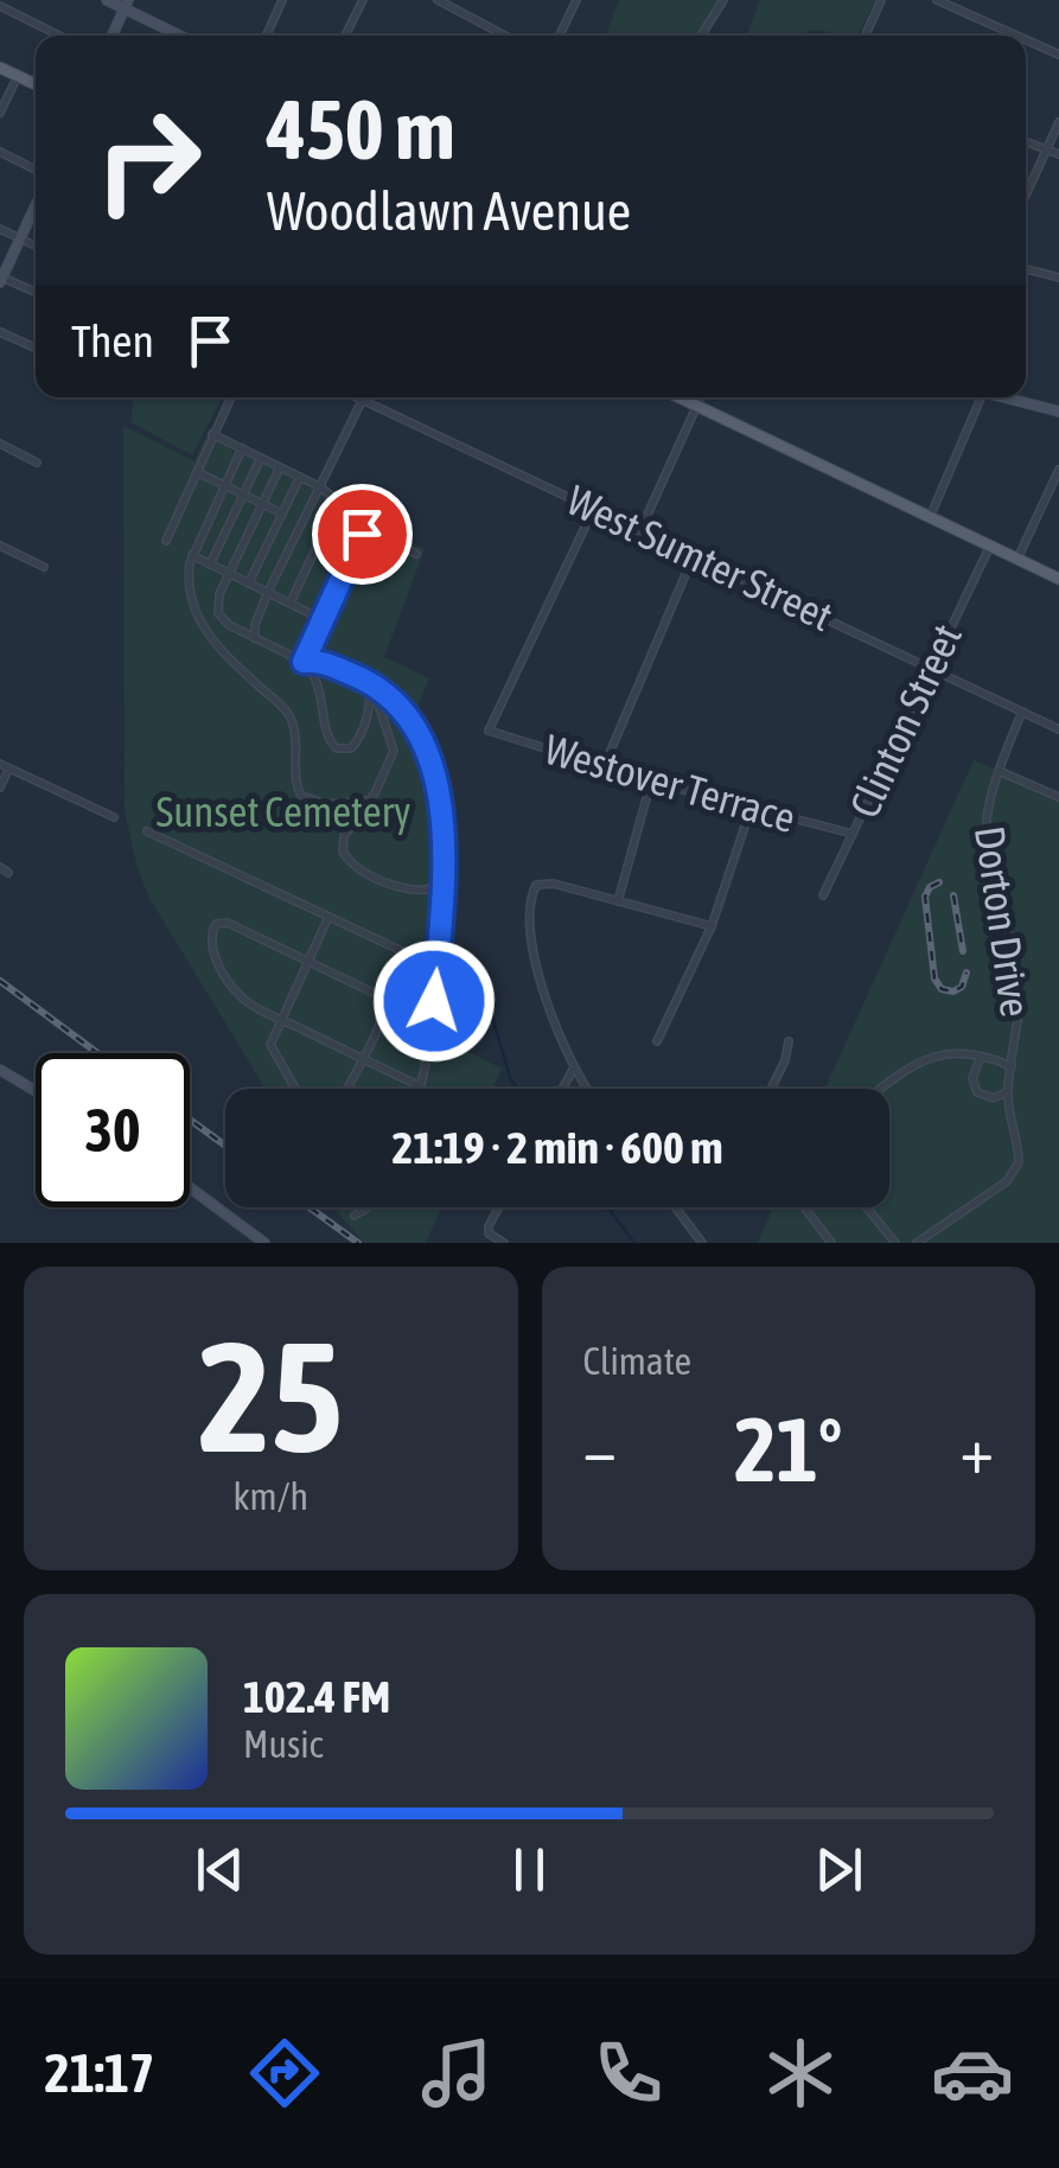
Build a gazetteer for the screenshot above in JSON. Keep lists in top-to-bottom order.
{
  "streets": {
    "street": [
      "West Sumter Street",
      "Clinton Street",
      "Westover Terrace",
      "Dorton Drive"
    ]
  },
  "crossings": [
    ["West Sumter Street", "Clinton Street"],
    ["West Sumter Street", "Westover Terrace"],
    ["West Sumter Street", "Dorton Drive"],
    ["Clinton Street", "Westover Terrace"]
  ],
  "parks": ["Sunset Cemetery"],
  "page": {
    "turn": ["450 m", "Woodlawn Avenue"],
    "then": "Then",
    "limit": "30",
    "trip": "21:19 · 2 min · 600 m",
    "tile": [
      ["25", "km/h"],
      "Climate"
    ],
    "heat": ["−", "21°", "+"],
    "song": ["102.4 FM", "Music"],
    "tabs": "21:17"
  }
}
